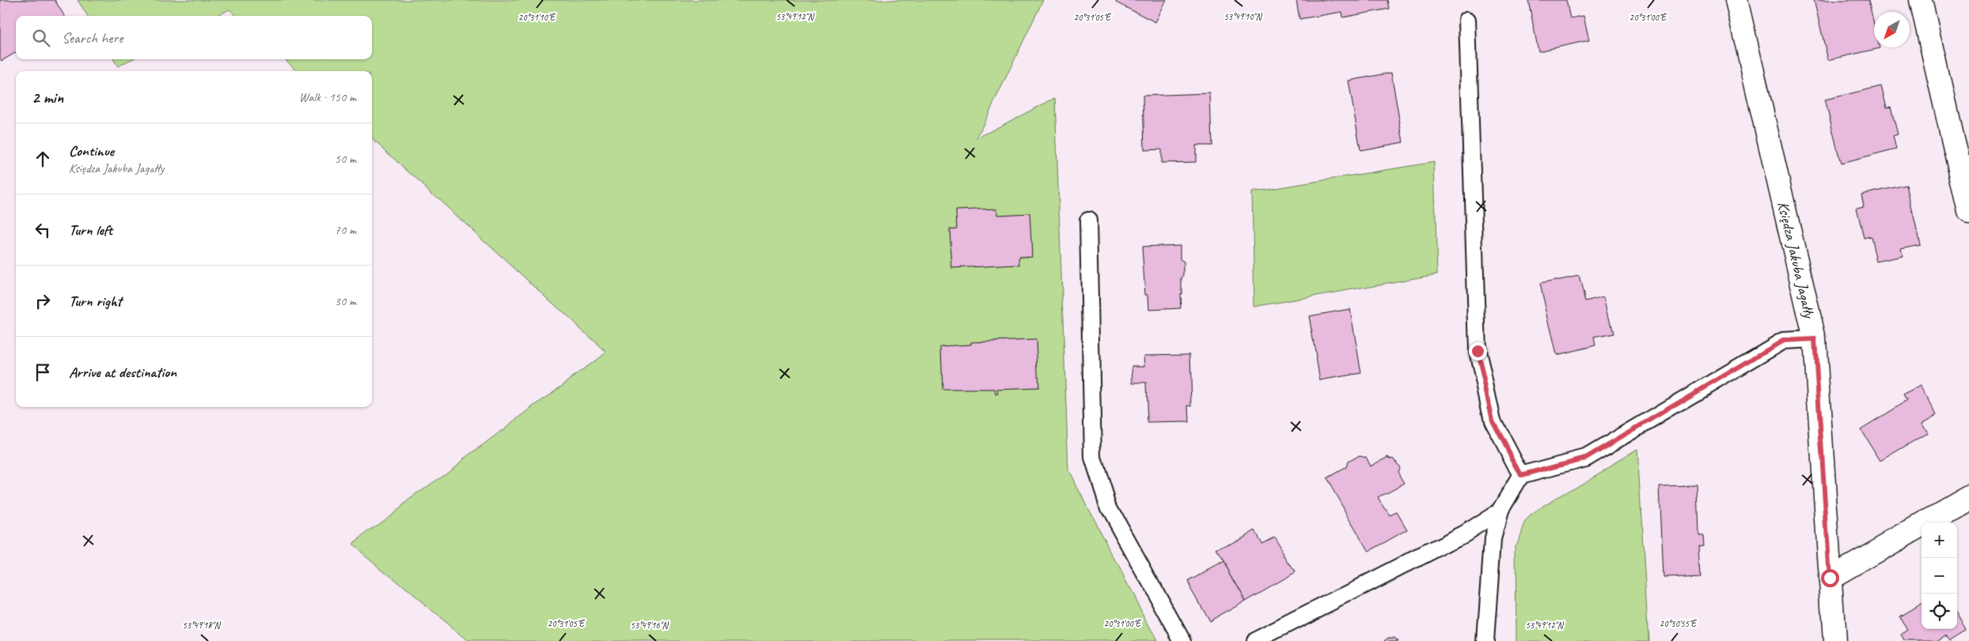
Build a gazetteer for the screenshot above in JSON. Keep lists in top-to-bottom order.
{
  "streets": {
    "street": ["Księdza Jakuba Jagałły"]
  },
  "north": "bottom left",
  "page": {
    "search": "Search here",
    "heading": ["2 min", "Walk · 150 m"],
    "list": [
      ["Continue", "Księdza Jakuba Jagałły", "50 m"],
      ["Turn left", "70 m"],
      ["Turn right", "30 m"],
      "Arrive at destination"
    ],
    "map_buttons": ["+", "−"]
  },
  "coordinates": [
    "53°49'12\"N",
    "53°49'10\"N",
    "20°31'10\"E",
    "20°31'05\"E",
    "20°31'00\"E",
    "20°30'55\"E",
    "53°49'18\"N",
    "53°49'16\"N"
  ]
}
